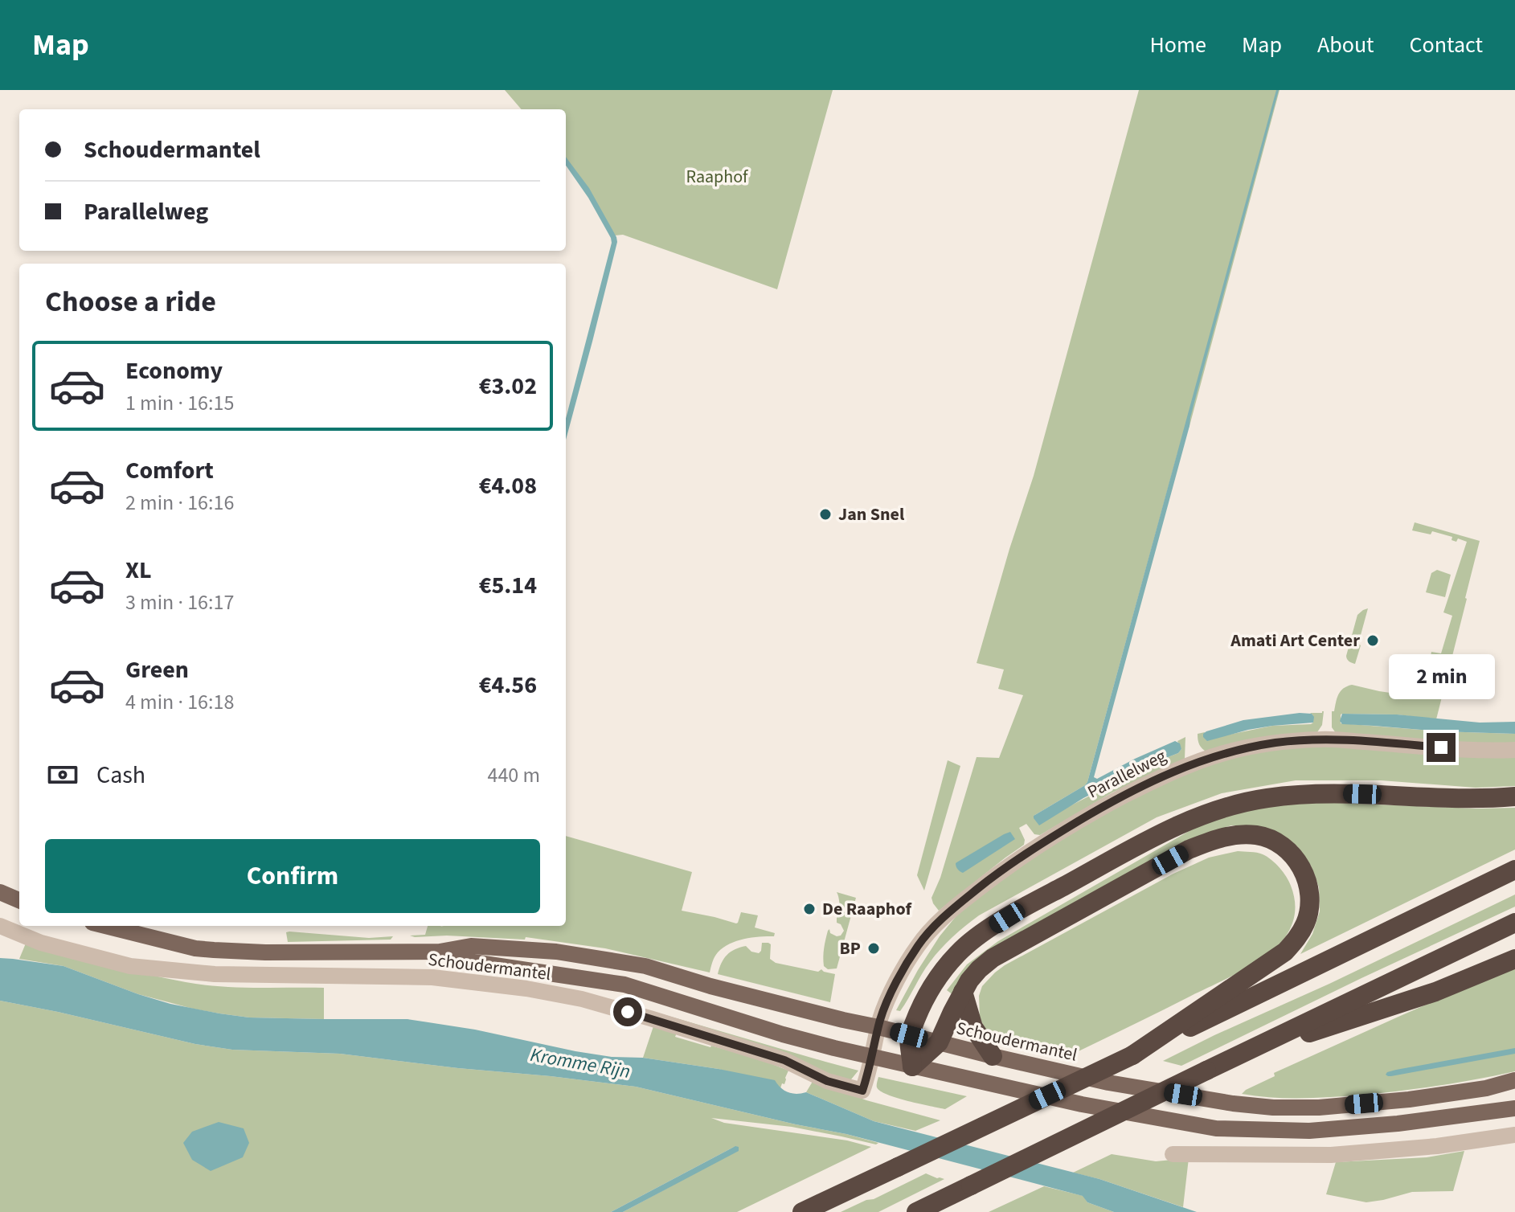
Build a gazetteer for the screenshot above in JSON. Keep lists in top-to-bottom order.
{
  "streets": {
    "main road": ["Schoudermantel"],
    "street": ["Parallelweg"]
  },
  "crossings": [
    ["Parallelweg", "Schoudermantel"]
  ],
  "water": ["Kromme Rijn"],
  "parks": ["Raaphof"],
  "places": [
    "Jan Snel",
    "Amati Art Center",
    "De Raaphof",
    "BP"
  ],
  "page": {
    "header": "Map",
    "nav": [
      "Home",
      "Map",
      "About",
      "Contact"
    ],
    "banner": ["Schoudermantel", "Parallelweg"],
    "heading": "Choose a ride",
    "list": [
      {
        "name": "Economy",
        "note": "1 min · 16:15",
        "value": "€3.02"
      },
      {
        "name": "Comfort",
        "note": "2 min · 16:16",
        "value": "€4.08"
      },
      {
        "name": "XL",
        "note": "3 min · 16:17",
        "value": "€5.14"
      },
      {
        "name": "Green",
        "note": "4 min · 16:18",
        "value": "€4.56"
      }
    ],
    "bubble": "2 min",
    "pay": ["Cash", "440 m"],
    "buttons": "Confirm"
  }
}
